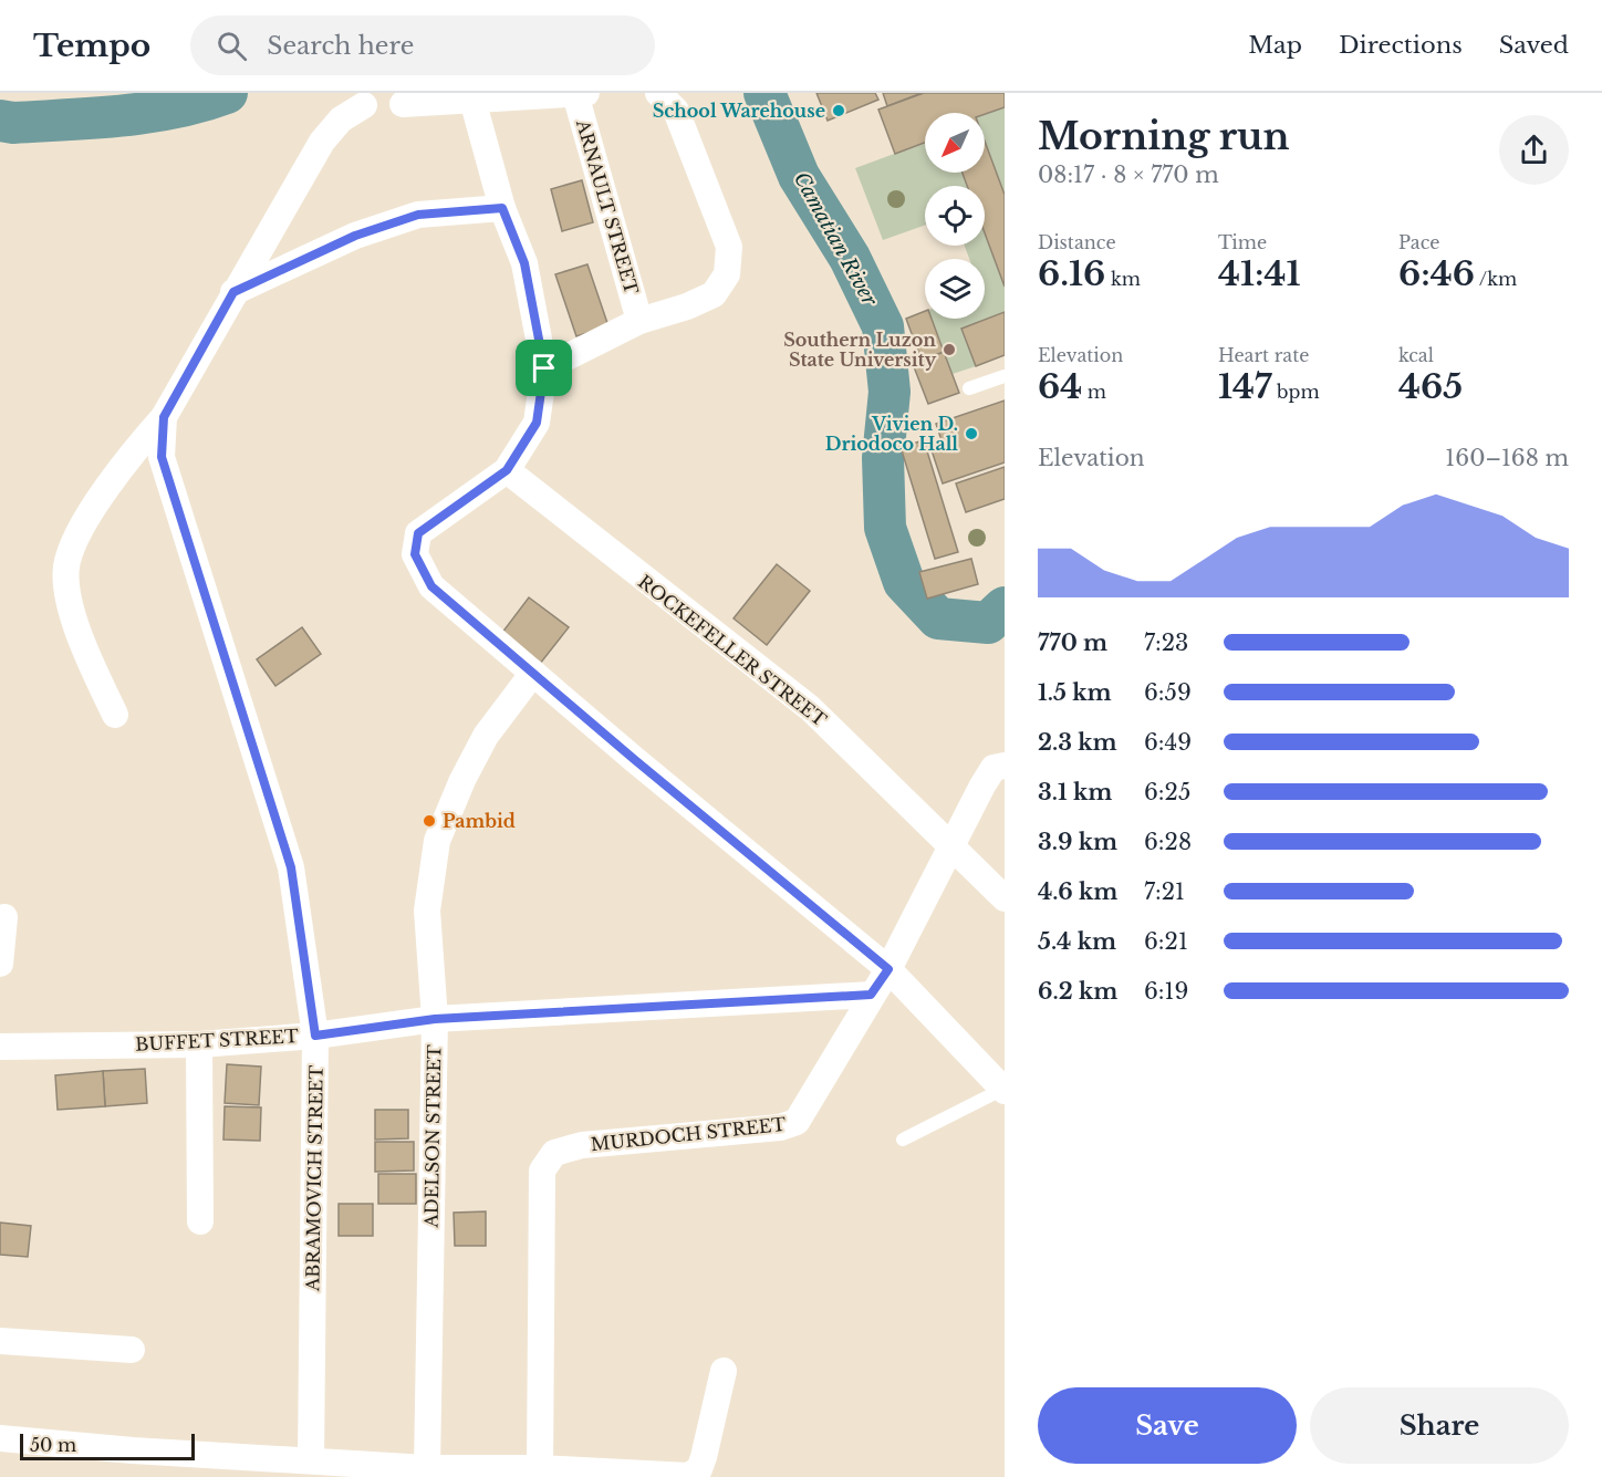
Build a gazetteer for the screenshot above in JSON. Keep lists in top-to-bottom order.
{
  "streets": {
    "street": [
      "ARNAULT STREET",
      "ROCKEFELLER STREET",
      "BUFFET STREET",
      "MURDOCH STREET",
      "ADELSON STREET",
      "ABRAMOVICH STREET"
    ]
  },
  "crossings": [
    ["ROCKEFELLER STREET", "MURDOCH STREET"],
    ["BUFFET STREET", "MURDOCH STREET"],
    ["BUFFET STREET", "ADELSON STREET"],
    ["BUFFET STREET", "ABRAMOVICH STREET"]
  ],
  "water": ["Camatian River"],
  "places": [
    "School Warehouse",
    "Southern Luzon State University",
    "Vivien D. Driodoco Hall",
    "Pambid"
  ],
  "scale_bar": "50 m",
  "north": "bottom left",
  "page": {
    "header": "Tempo",
    "search": "Search here",
    "nav": ["Map", "Directions", "Saved"],
    "heading": ["Morning run", "08:17 · 8 × 770 m"],
    "stats": [
      ["Distance", "6.16 km"],
      ["Time", "41:41"],
      ["Pace", "6:46 /km"],
      ["Elevation", "64 m"],
      ["Heart rate", "147 bpm"],
      ["kcal", "465"]
    ],
    "chart": ["Elevation", "160–168 m"],
    "list": [
      {
        "name": "770 m",
        "note": "7:23"
      },
      {
        "name": "1.5 km",
        "note": "6:59"
      },
      {
        "name": "2.3 km",
        "note": "6:49"
      },
      {
        "name": "3.1 km",
        "note": "6:25"
      },
      {
        "name": "3.9 km",
        "note": "6:28"
      },
      {
        "name": "4.6 km",
        "note": "7:21"
      },
      {
        "name": "5.4 km",
        "note": "6:21"
      },
      {
        "name": "6.2 km",
        "note": "6:19"
      }
    ],
    "buttons": ["Save", "Share"],
    "scale": "50 m"
  }
}
